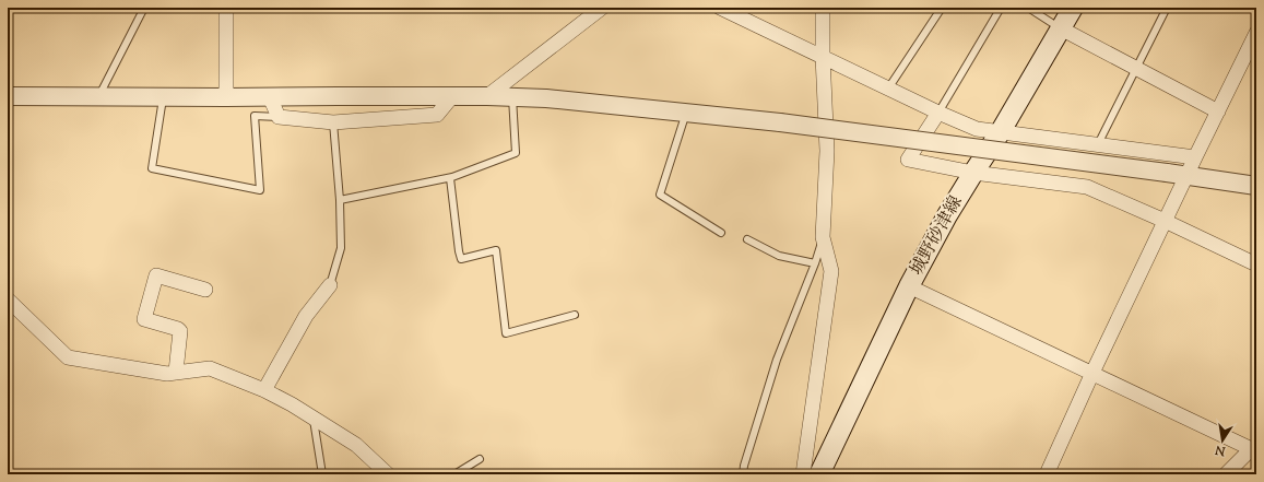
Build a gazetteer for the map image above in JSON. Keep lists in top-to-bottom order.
{
  "streets": {
    "main road": ["城野砂津線"]
  },
  "north": "bottom"
}
